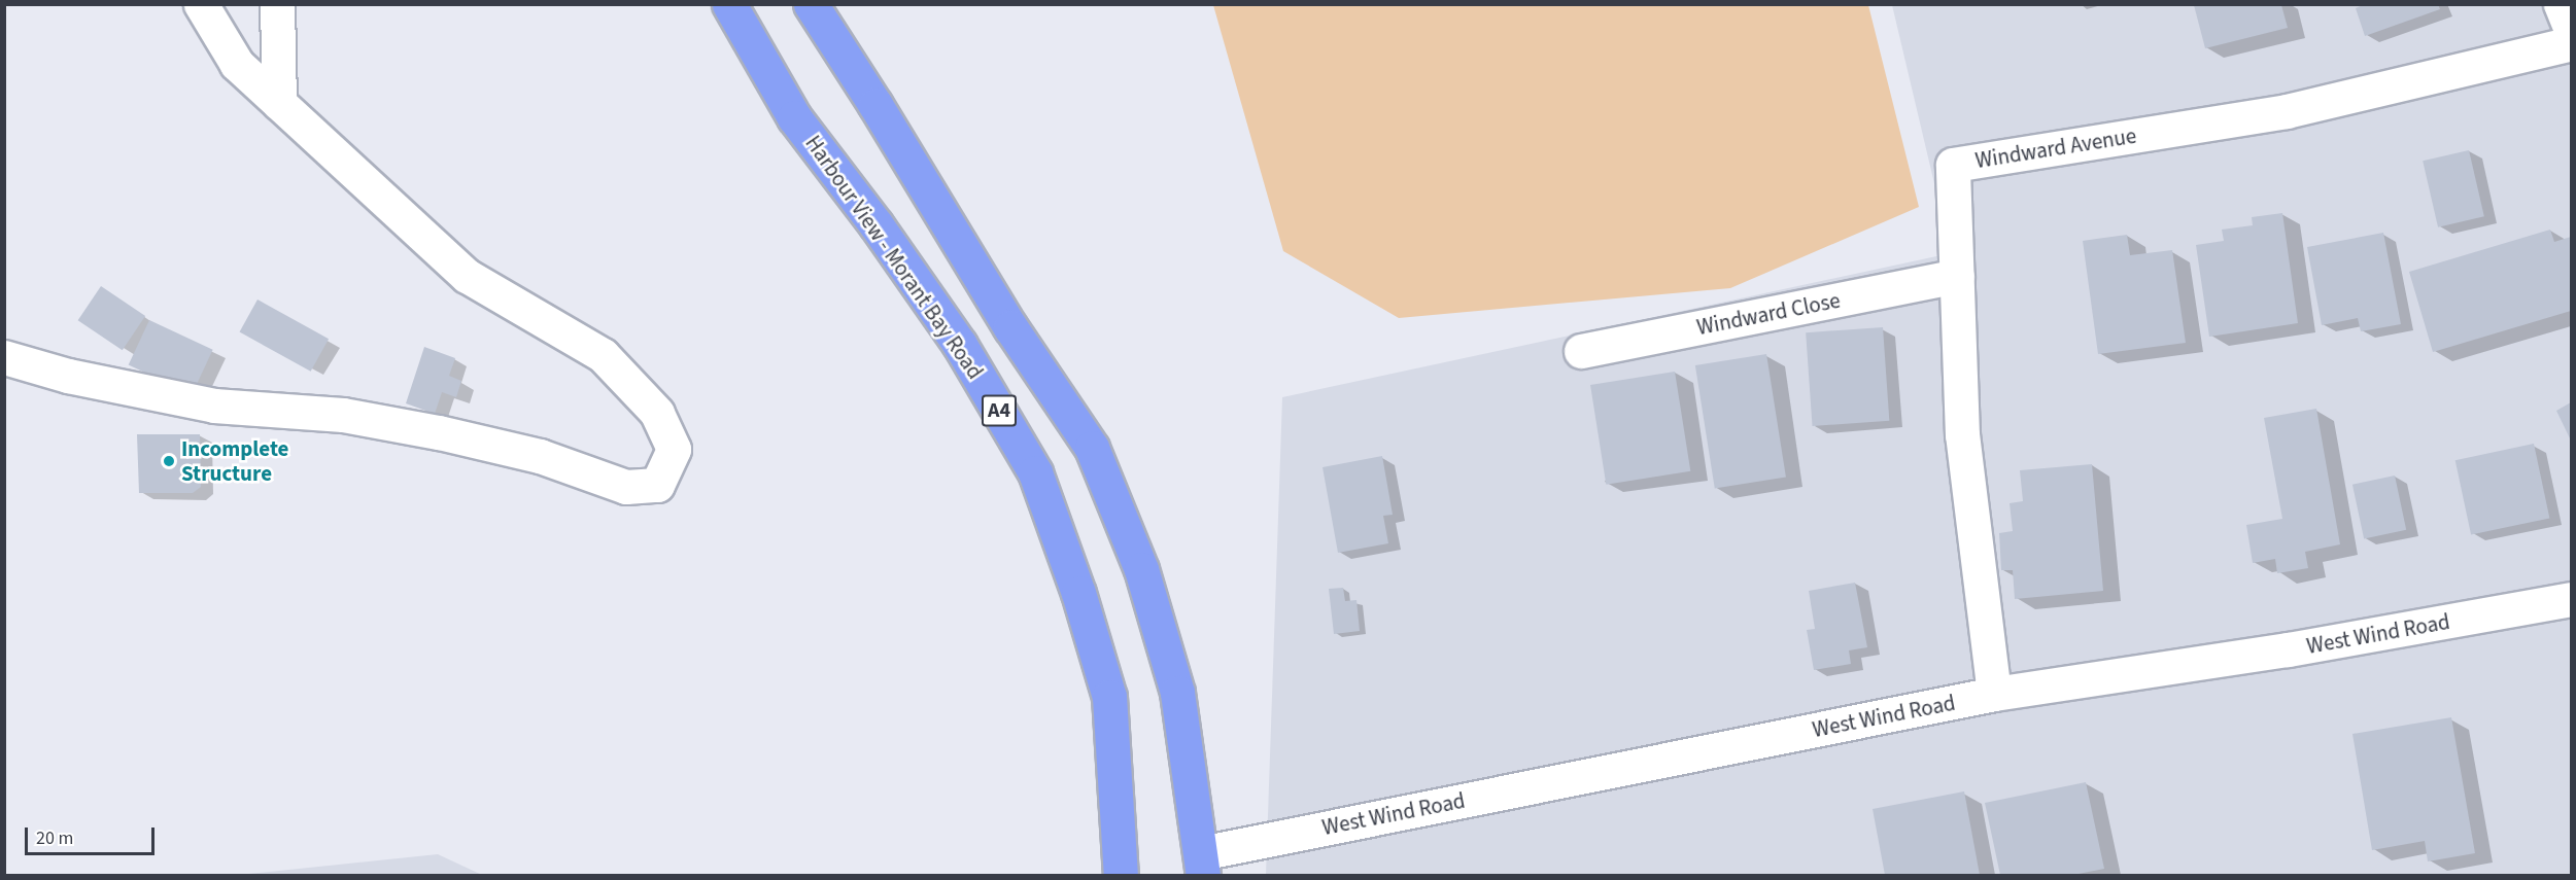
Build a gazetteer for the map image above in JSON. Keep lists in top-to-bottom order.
{
  "streets": {
    "highway": ["Harbour View - Morant Bay Road", "A4"],
    "street": ["Windward Avenue", "Windward Close", "West Wind Road"]
  },
  "crossings": [
    ["Windward Avenue", "Windward Close"],
    ["Windward Avenue", "West Wind Road"],
    ["A4", "West Wind Road"]
  ],
  "places": ["Incomplete Structure"],
  "scale_bar": "20 m"
}
